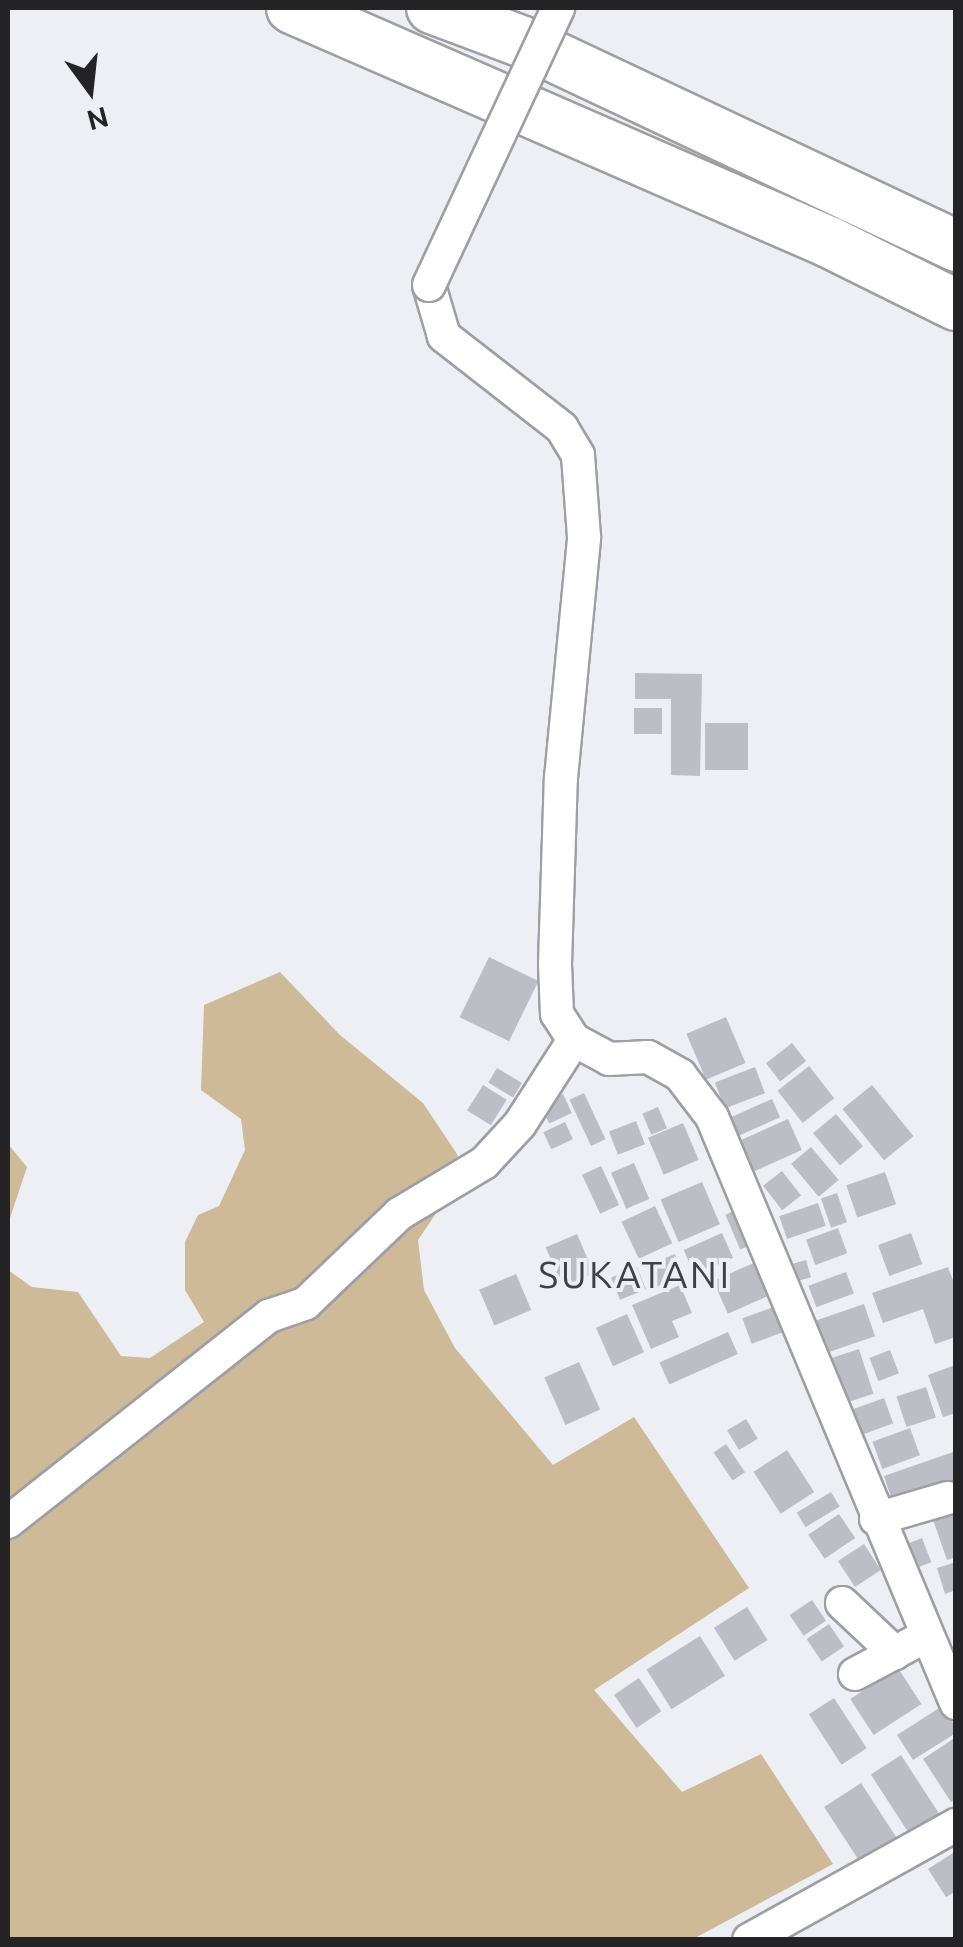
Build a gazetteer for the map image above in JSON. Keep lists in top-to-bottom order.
{
  "districts": ["SUKATANI"],
  "north": "bottom"
}
